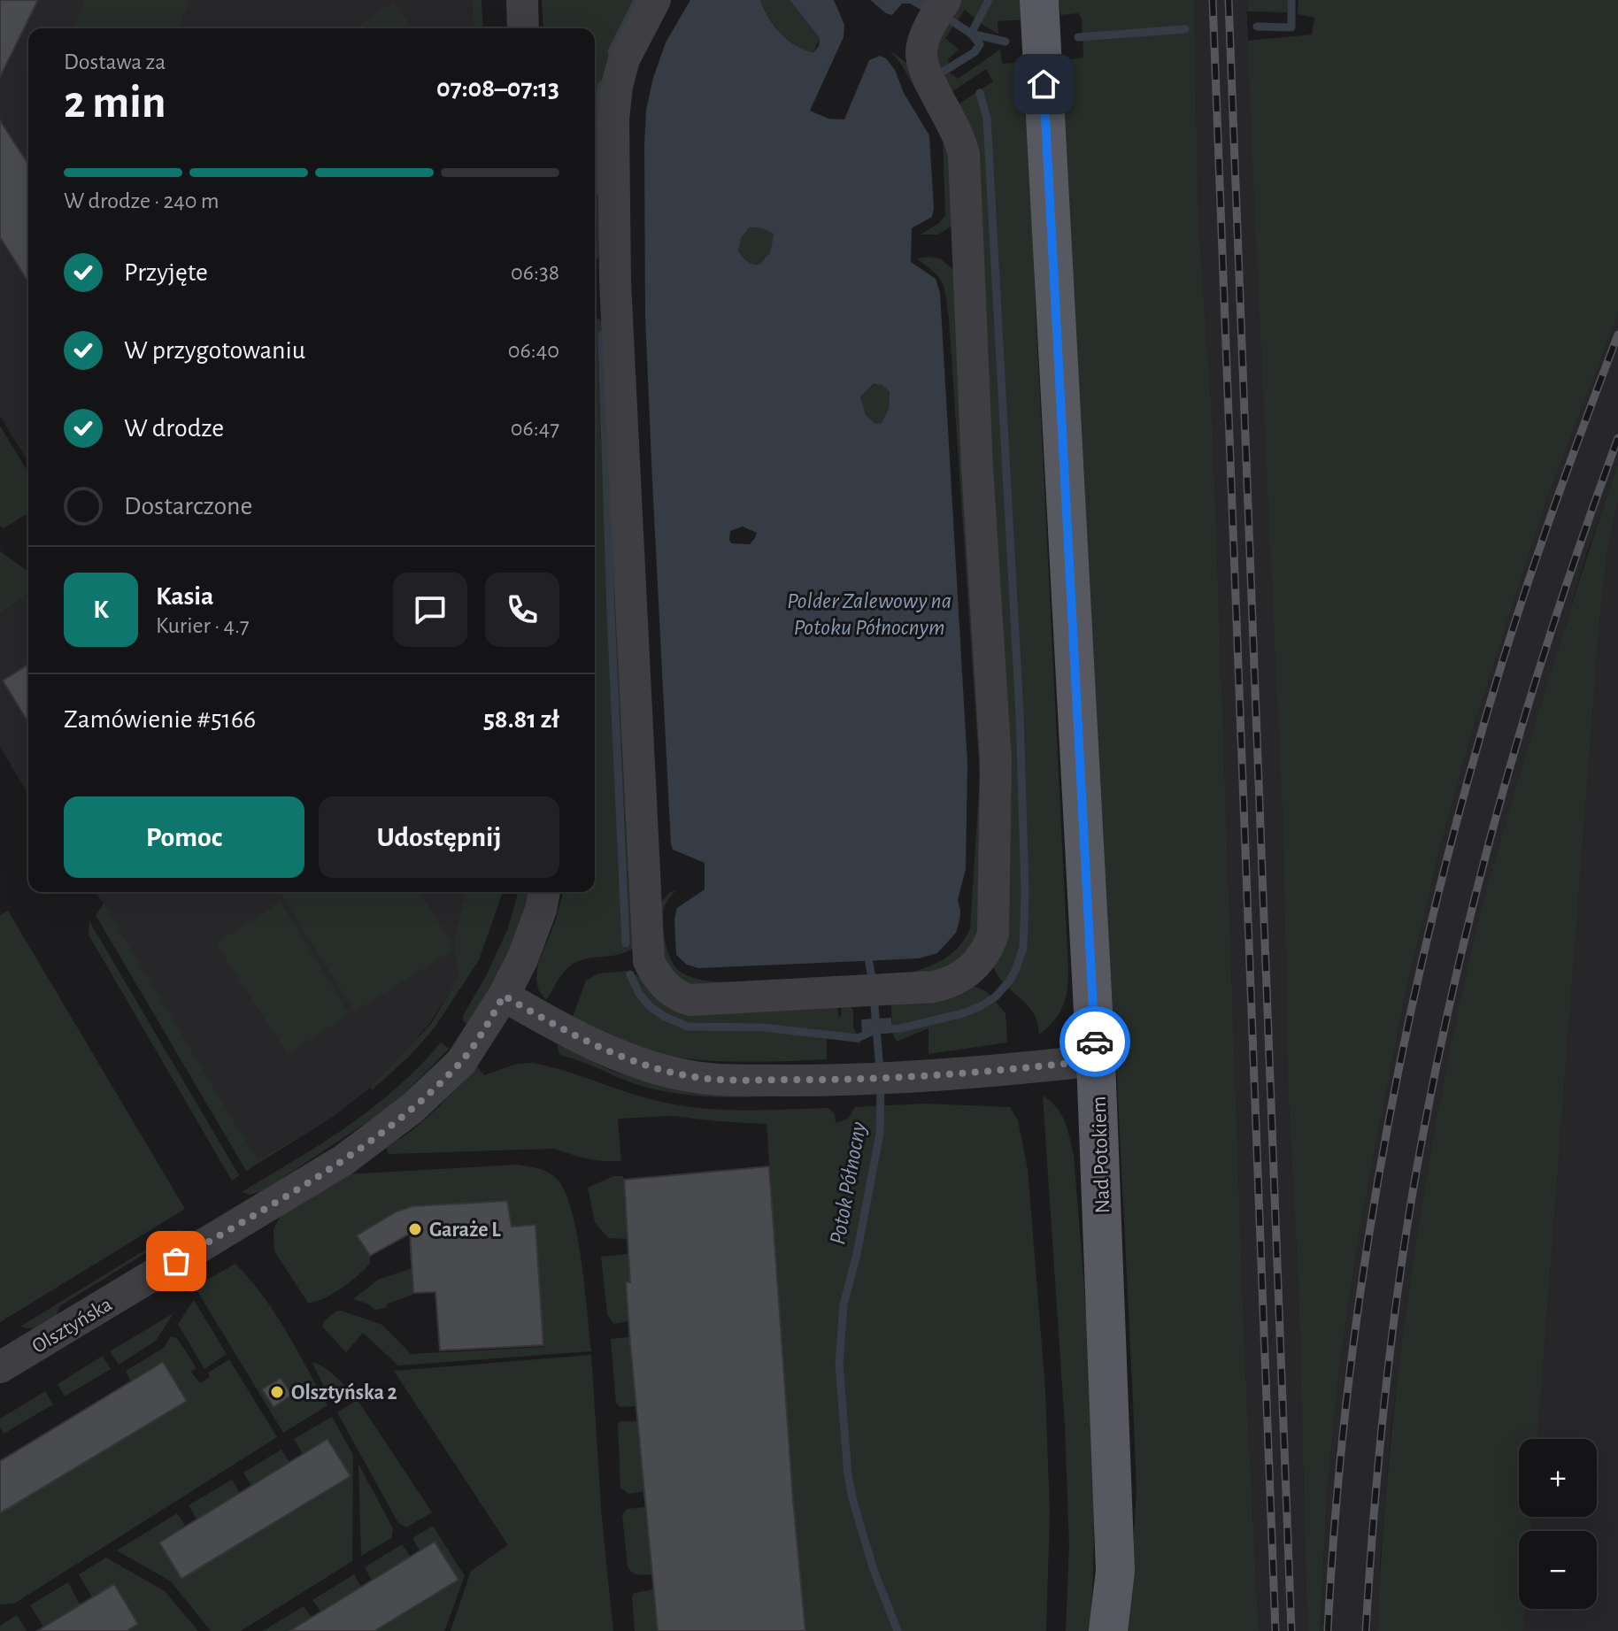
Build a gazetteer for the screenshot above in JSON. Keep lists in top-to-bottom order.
{
  "streets": {
    "main road": ["Nad Potokiem"],
    "street": ["Olsztyńska"]
  },
  "water": ["Polder Zalewowy na Potoku Północnym", "Potok Północny"],
  "places": ["Garaże L", "Olsztyńska 2"],
  "page": {
    "heading": ["2 min", "Dostawa za", "07:08–07:13"],
    "panel": [
      "Kasia",
      "Kurier · 4.7",
      "Zamówienie #5166",
      "58.81 zł"
    ],
    "bar": "W drodze · 240 m",
    "list": [
      ["Przyjęte", "06:38"],
      ["W przygotowaniu", "06:40"],
      ["W drodze", "06:47"],
      "Dostarczone"
    ],
    "round": "K",
    "buttons": ["Pomoc", "Udostępnij"],
    "map_buttons": ["+", "−"]
  }
}
